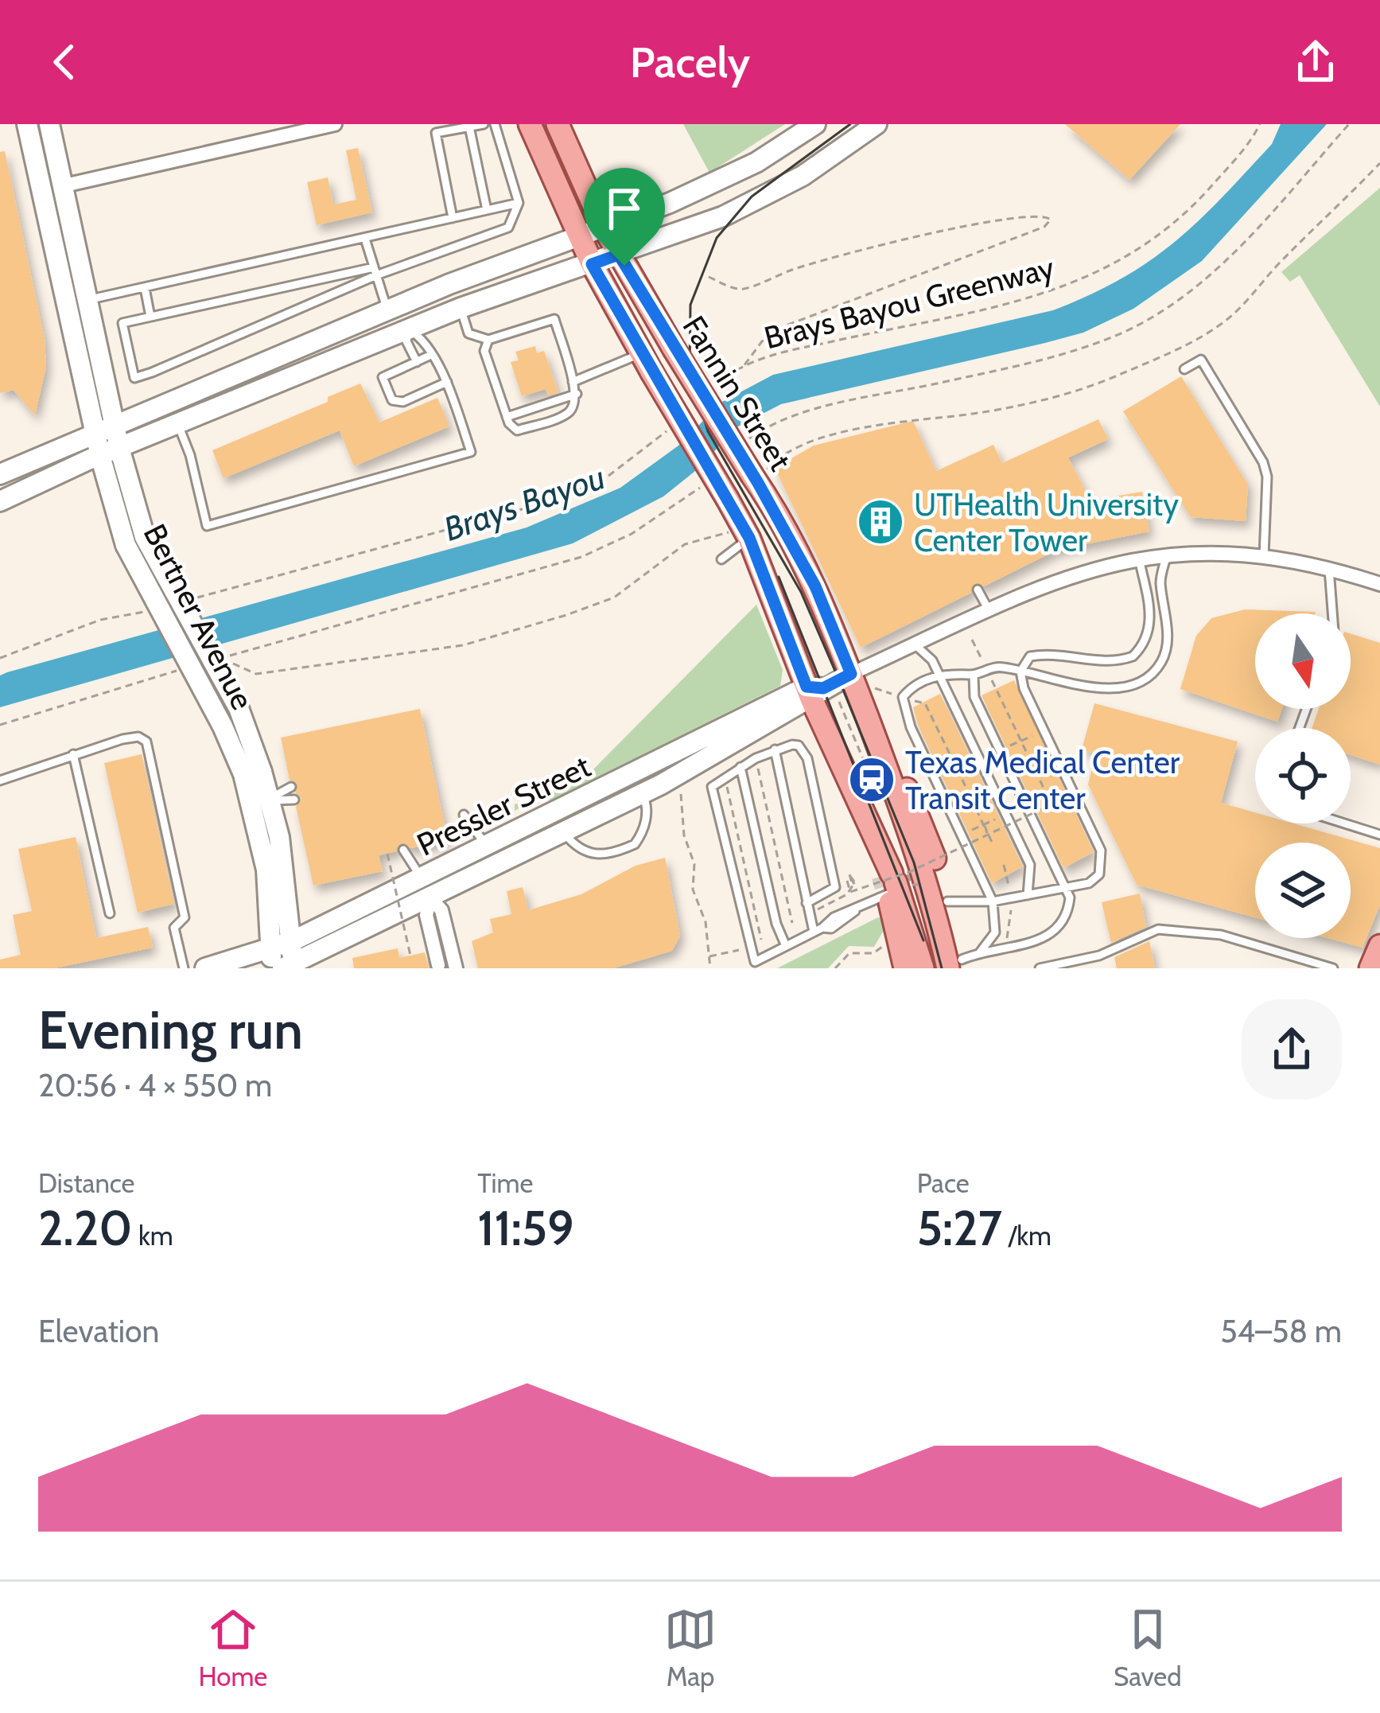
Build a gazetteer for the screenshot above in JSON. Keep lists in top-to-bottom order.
{
  "streets": {
    "main road": ["Fannin Street"],
    "street": ["Bertner Avenue", "Pressler Street"],
    "path": ["Brays Bayou Greenway"]
  },
  "crossings": [
    ["Fannin Street", "Pressler Street"],
    ["Bertner Avenue", "Pressler Street"]
  ],
  "water": ["Brays Bayou"],
  "places": {
    "building": ["UTHealth University Center Tower"],
    "station": ["Texas Medical Center Transit Center"]
  },
  "north": "bottom",
  "page": {
    "header": "Pacely",
    "heading": ["Evening run", "20:56 · 4 × 550 m"],
    "stats": [
      ["Distance", "2.20 km"],
      ["Time", "11:59"],
      ["Pace", "5:27 /km"]
    ],
    "chart": ["Elevation", "54–58 m"],
    "tabs": ["Home", "Map", "Saved"]
  }
}
